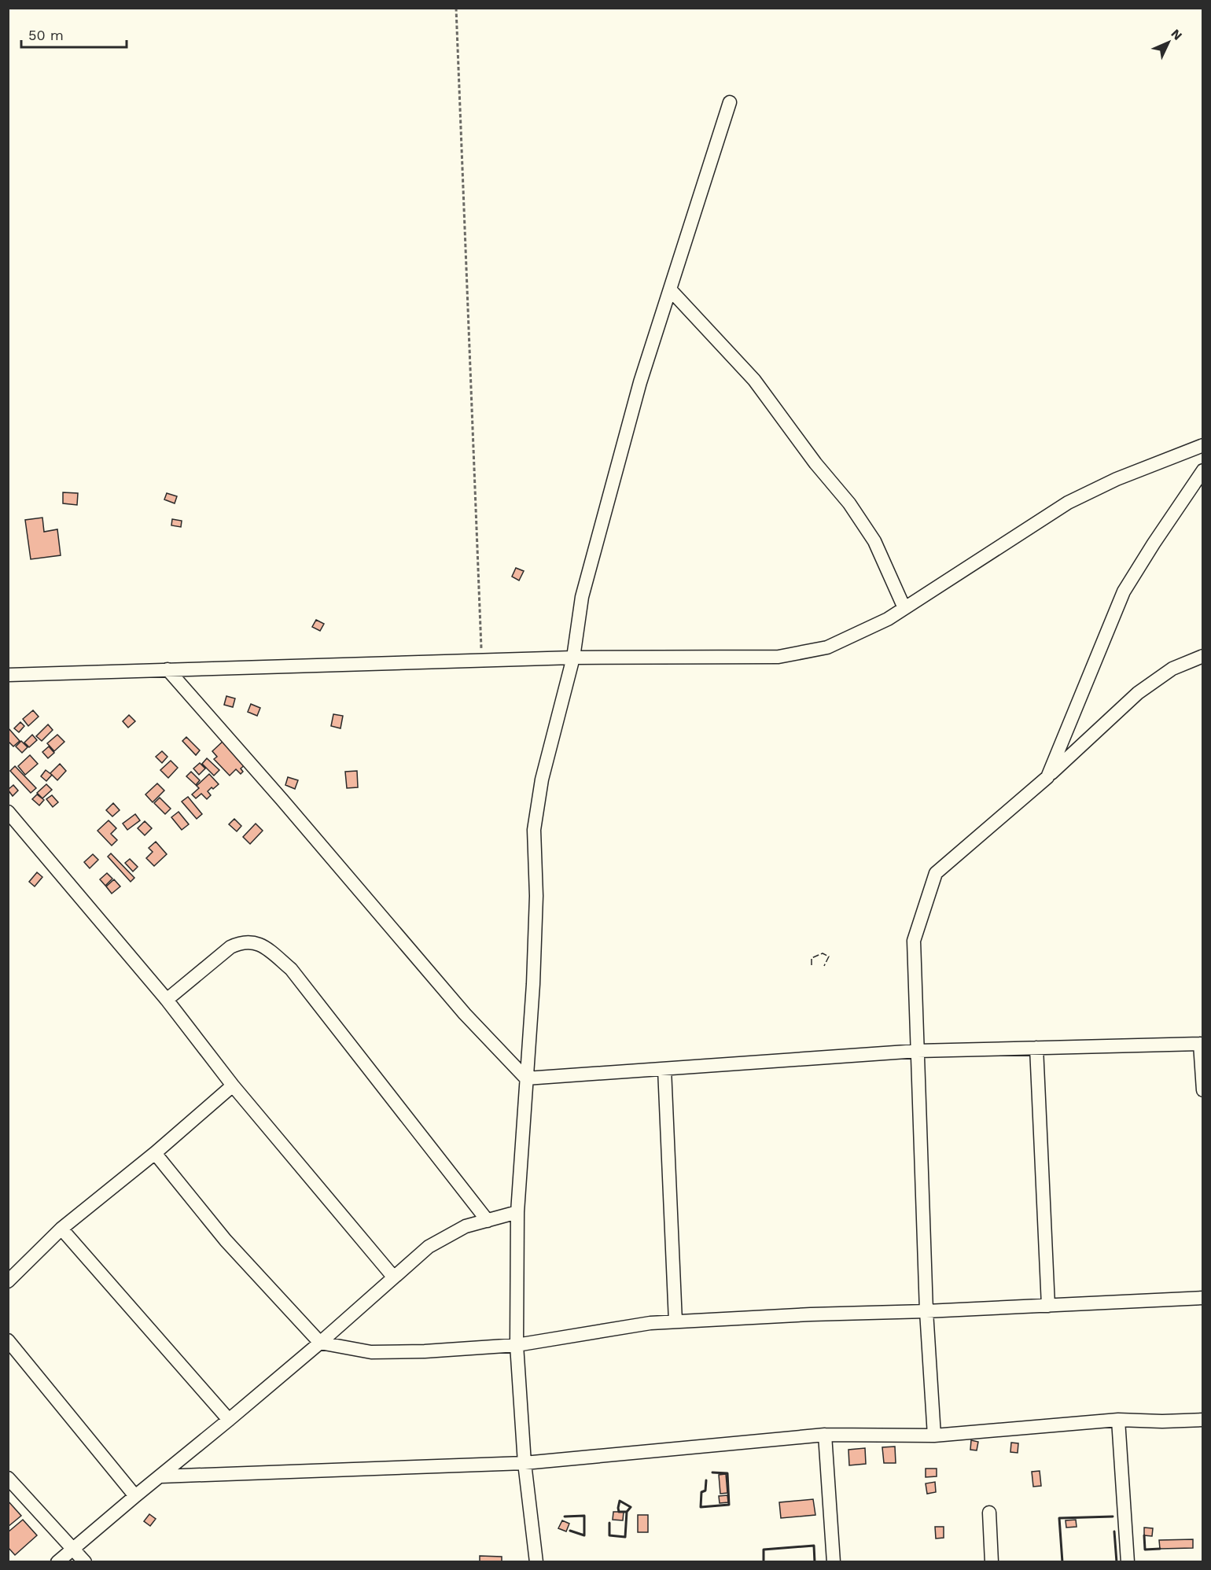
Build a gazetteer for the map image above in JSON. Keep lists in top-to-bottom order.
{
  "scale_bar": "50 m",
  "north": "top right"
}
